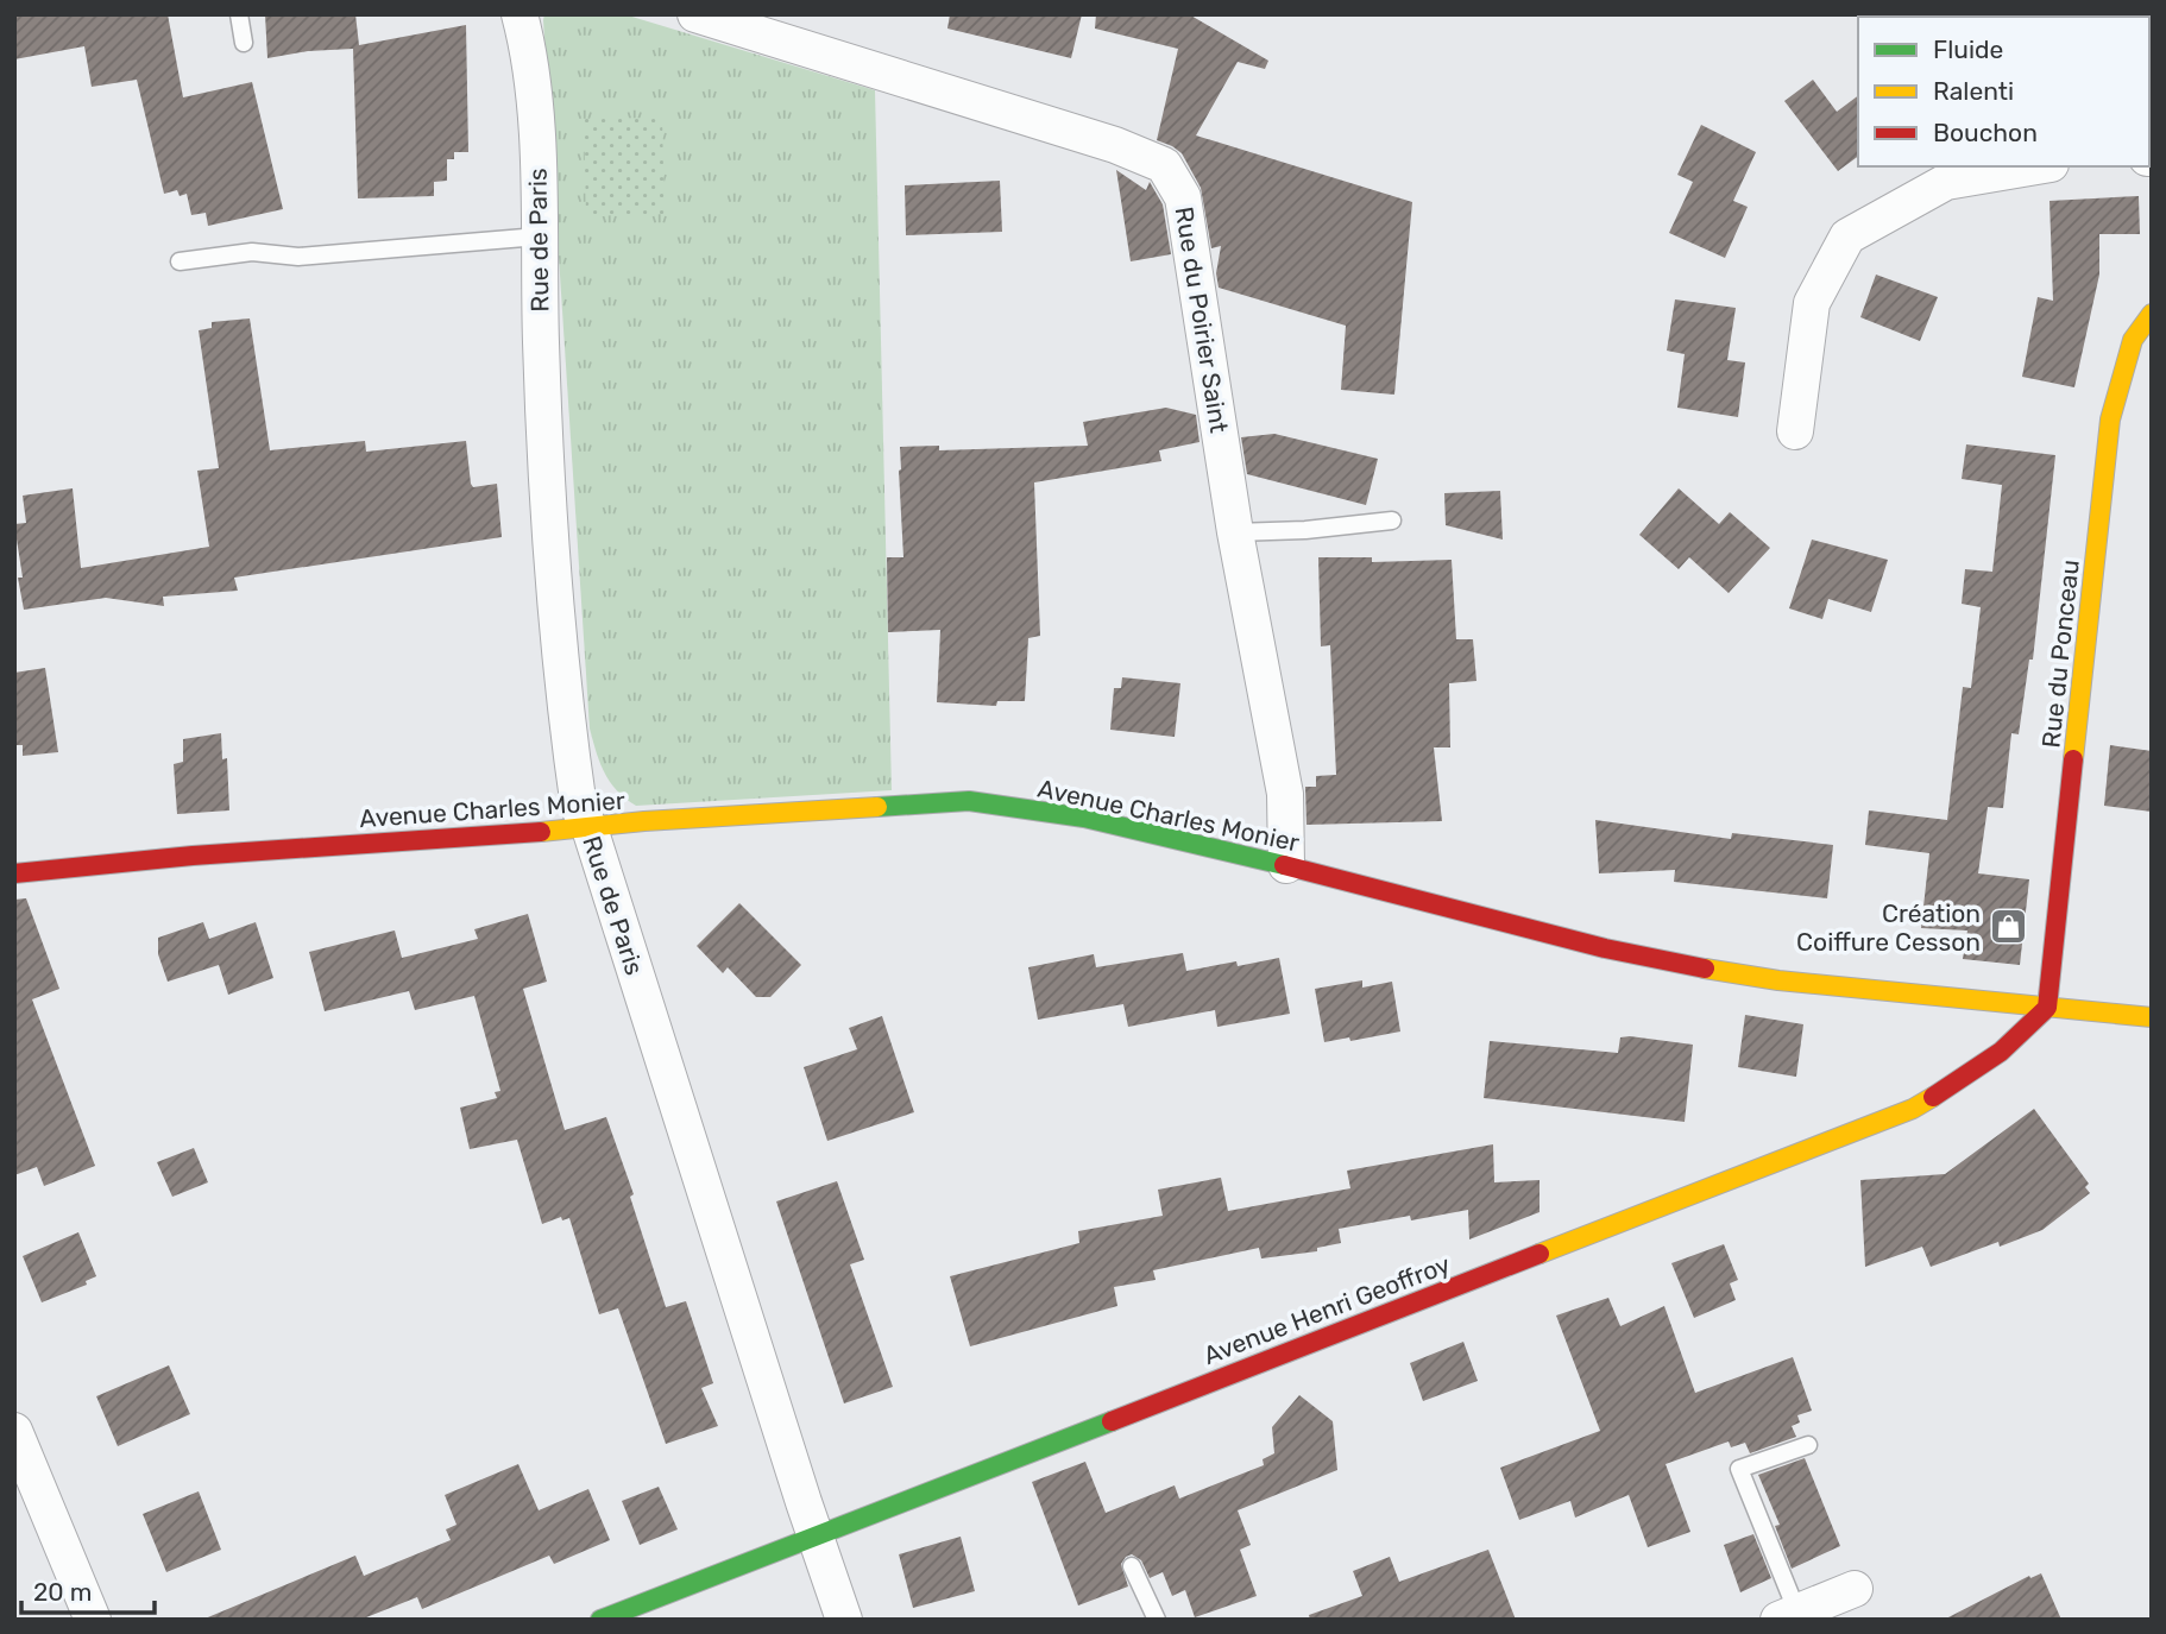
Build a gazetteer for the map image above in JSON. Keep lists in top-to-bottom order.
{
  "streets": {
    "street": [
      "Rue de Paris",
      "Rue du Poirier Saint",
      "Rue du Ponceau",
      "Avenue Charles Monier",
      "Avenue Henri Geoffroy"
    ]
  },
  "crossings": [
    ["Rue de Paris", "Avenue Charles Monier"],
    ["Rue de Paris", "Avenue Henri Geoffroy"],
    ["Rue du Poirier Saint", "Avenue Charles Monier"],
    ["Rue du Ponceau", "Avenue Charles Monier"],
    ["Rue du Ponceau", "Avenue Henri Geoffroy"],
    ["Avenue Charles Monier", "Avenue Henri Geoffroy"]
  ],
  "places": {
    "shop": ["Création Coiffure Cesson"]
  },
  "legend": ["Fluide", "Ralenti", "Bouchon"],
  "scale_bar": "20 m"
}
